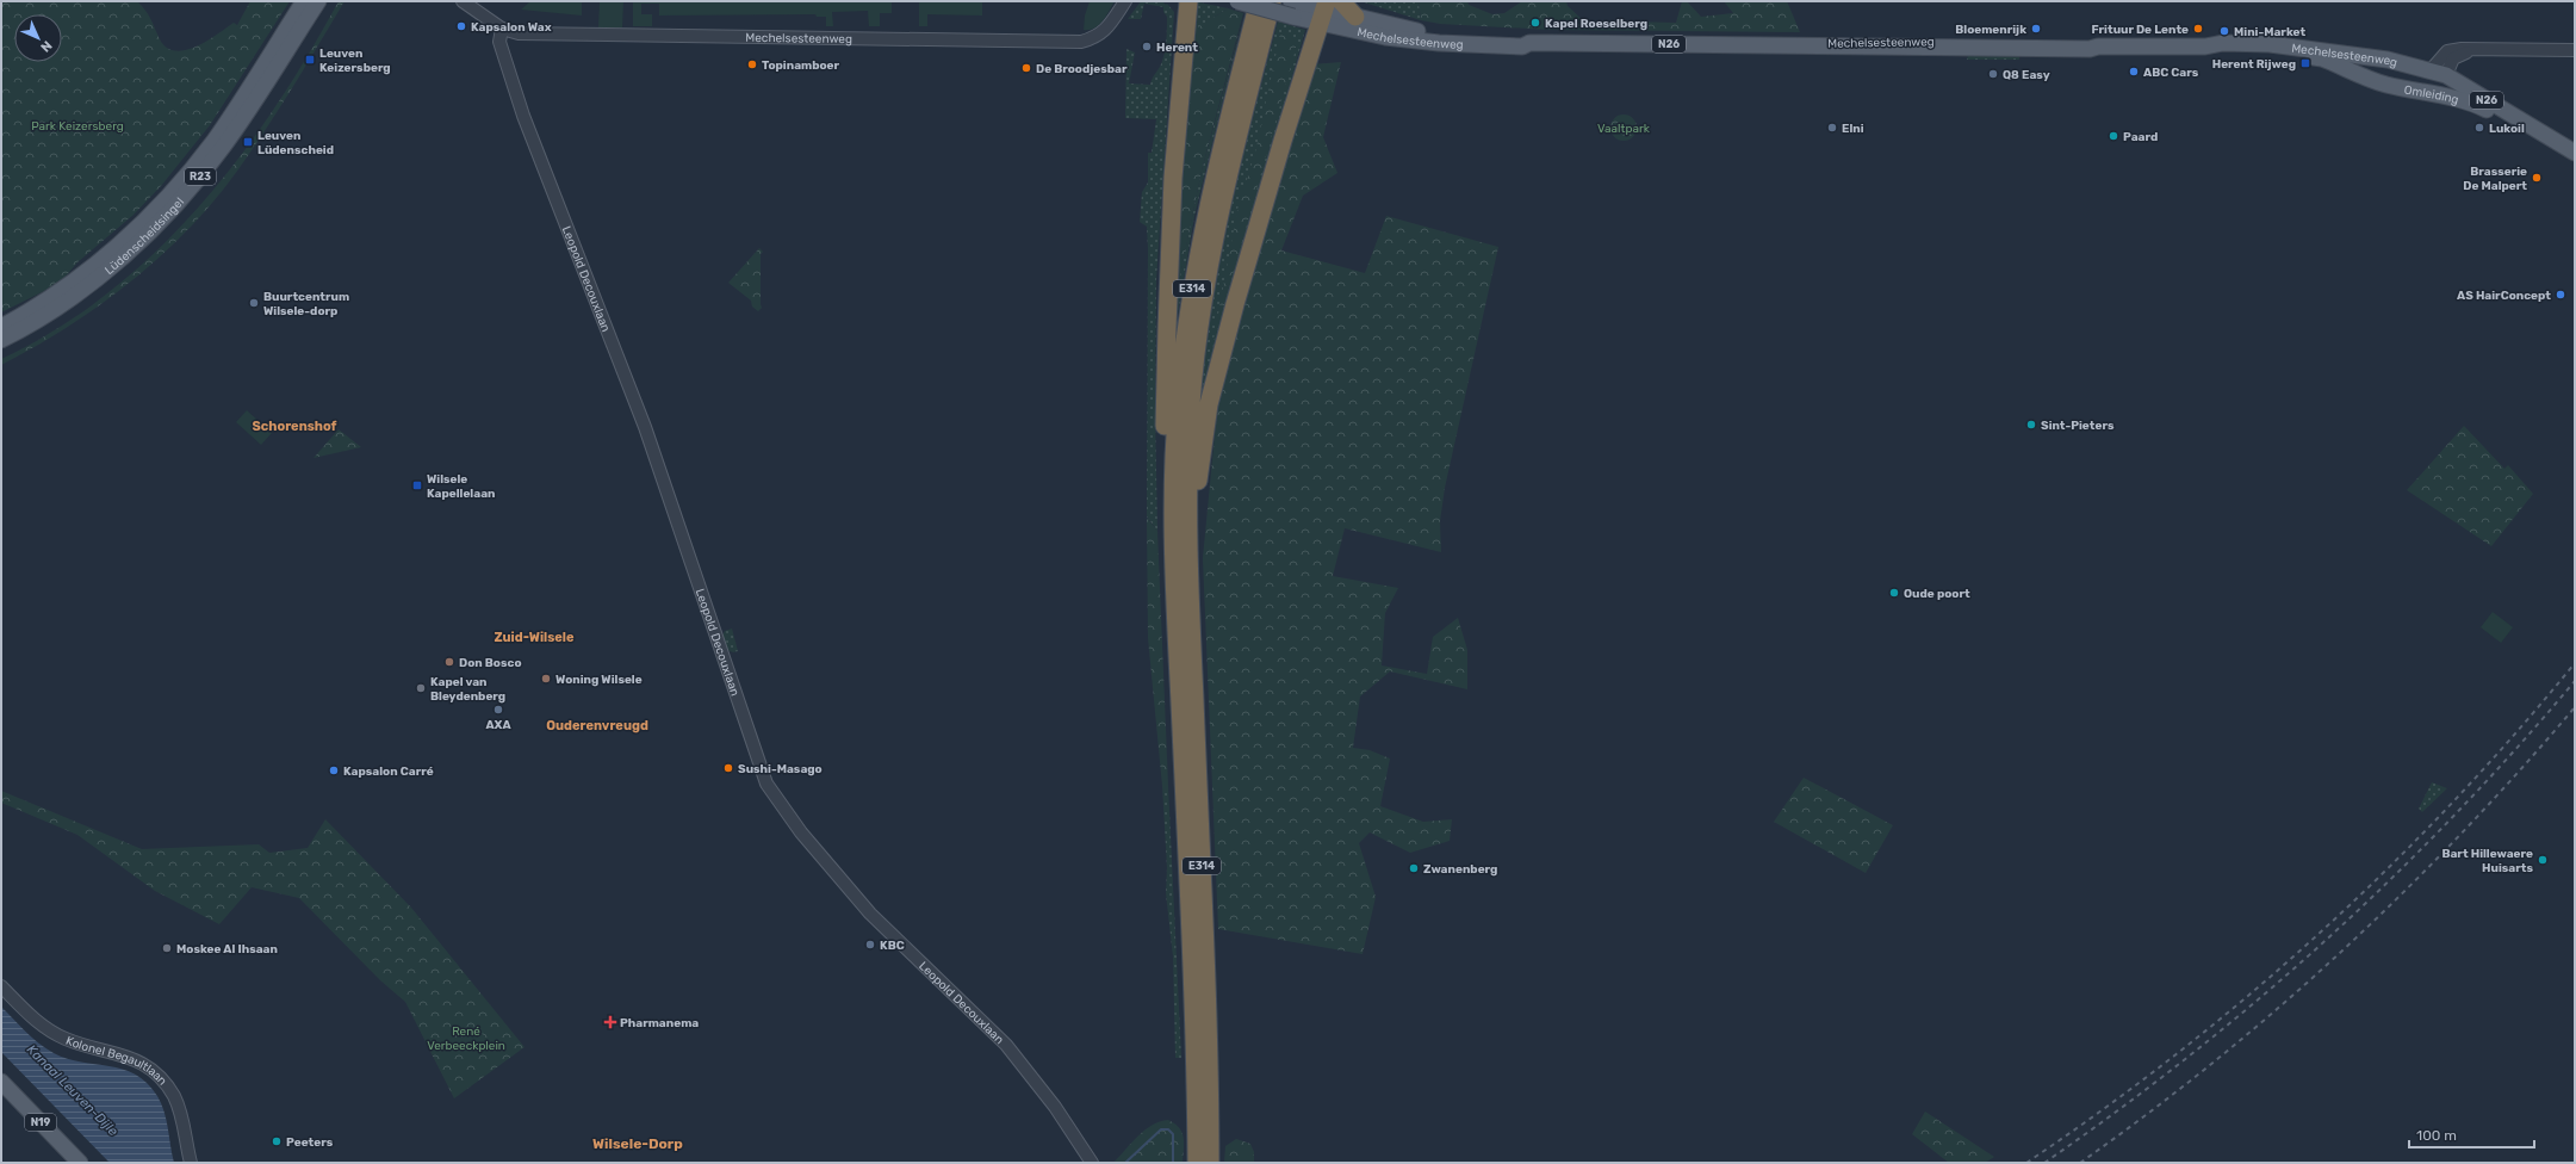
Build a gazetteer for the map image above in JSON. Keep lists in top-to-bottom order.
{
  "streets": {
    "highway": ["E314"],
    "main road": [
      "Mechelsesteenweg",
      "N26",
      "Omleiding",
      "R23",
      "Lüdenscheidsingel",
      "N19"
    ],
    "street": ["Leopold Decouxlaan", "Kolonel Begaultlaan"]
  },
  "crossings": [
    ["Mechelsesteenweg", "N26"],
    ["Mechelsesteenweg", "Omleiding"],
    ["Mechelsesteenweg", "Leopold Decouxlaan"]
  ],
  "districts": [
    "Schorenshof",
    "Zuid-Wilsele",
    "Ouderenvreugd",
    "Wilsele-Dorp"
  ],
  "water": ["Kanaal Leuven-Dijle"],
  "parks": ["Park Keizersberg", "Vaaltpark", "René Verbeeckplein"],
  "places": {
    "other": [
      "Kapel Roeselberg",
      "Kapsalon Wax",
      "Bloemenrijk",
      "Frituur De Lente",
      "Mini-Market",
      "Herent",
      "Topinamboer",
      "De Broodjesbar",
      "ABC Cars",
      "Q8 Easy",
      "Elni",
      "Lukoil",
      "Paard",
      "Brasserie De Malpert",
      "AS HairConcept",
      "Buurtcentrum Wilsele-dorp",
      "Sint-Pieters",
      "Oude poort",
      "Don Bosco",
      "Woning Wilsele",
      "Kapel van Bleydenberg",
      "AXA",
      "Sushi-Masago",
      "Kapsalon Carré",
      "Bart Hillewaere Huisarts",
      "Zwanenberg",
      "KBC",
      "Moskee Al Ihsaan",
      "Peeters"
    ],
    "transit": [
      "Leuven Keizersberg",
      "Herent Rijweg",
      "Leuven Lüdenscheid",
      "Wilsele Kapellelaan"
    ],
    "health": ["Pharmanema"]
  },
  "scale_bar": "100 m",
  "north": "bottom right"
}
